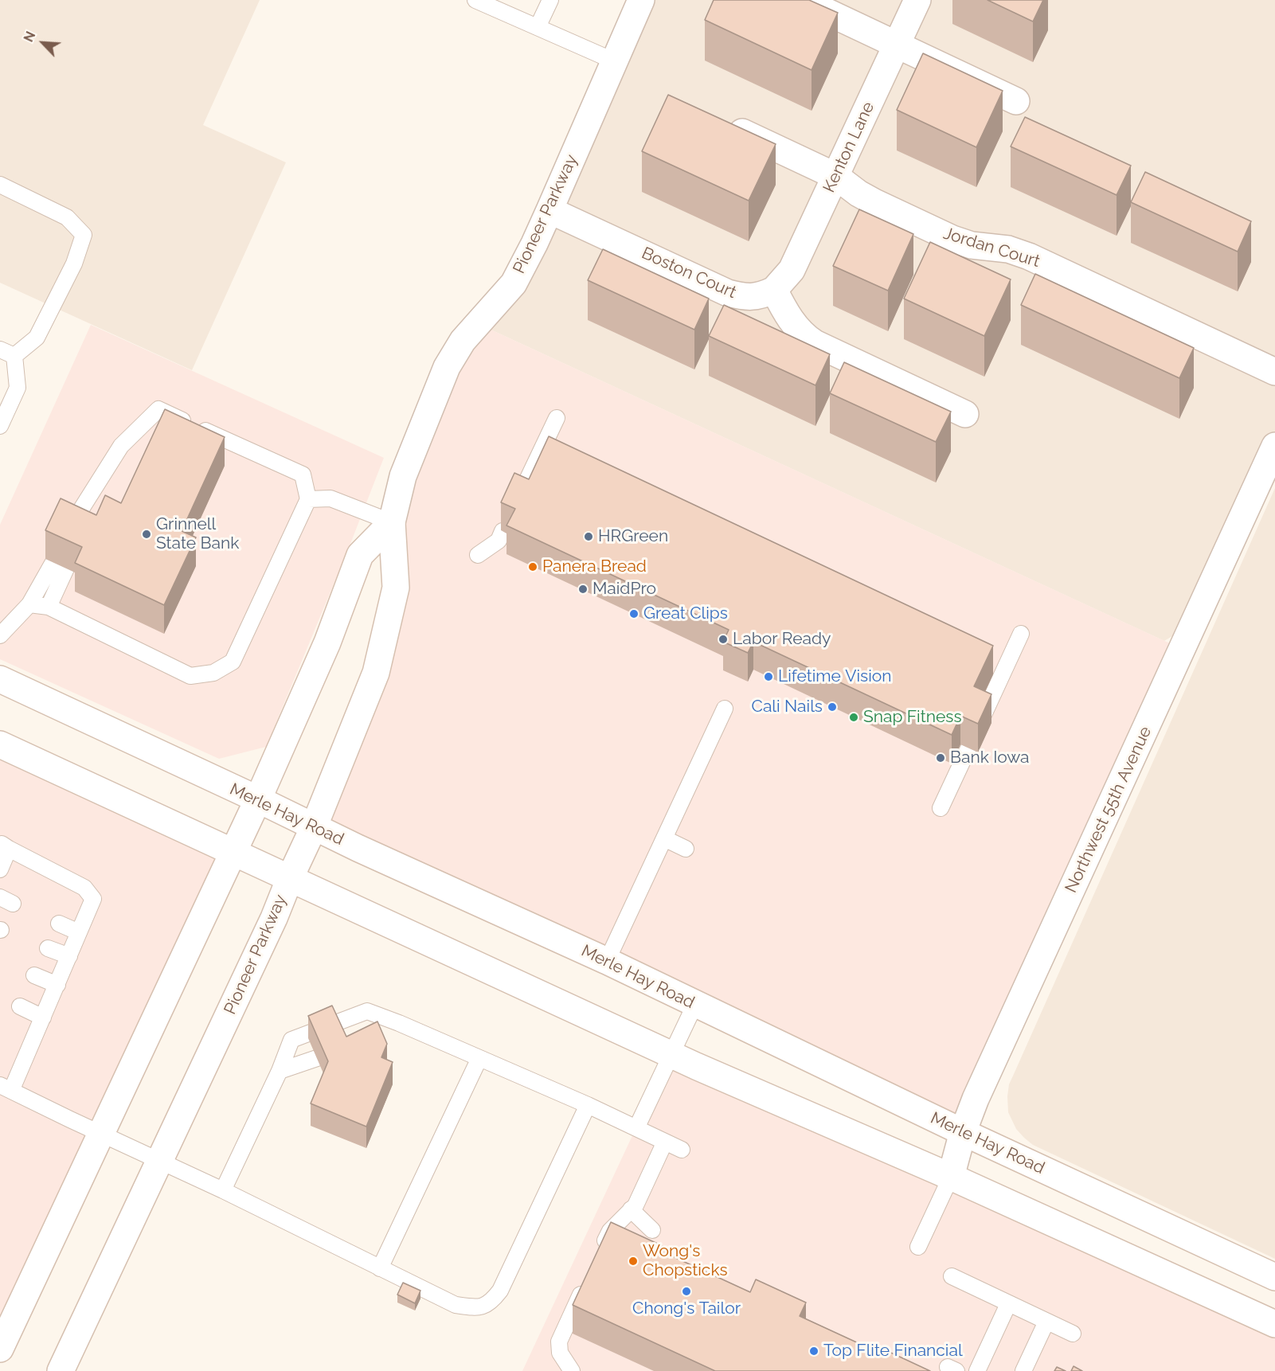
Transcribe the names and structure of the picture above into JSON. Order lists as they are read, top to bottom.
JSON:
{
  "streets": {
    "street": [
      "Kenton Lane",
      "Pioneer Parkway",
      "Jordan Court",
      "Boston Court",
      "Northwest 55th Avenue",
      "Merle Hay Road"
    ]
  },
  "crossings": [
    ["Kenton Lane", "Jordan Court"],
    ["Kenton Lane", "Boston Court"],
    ["Pioneer Parkway", "Boston Court"],
    ["Pioneer Parkway", "Merle Hay Road"],
    ["Northwest 55th Avenue", "Merle Hay Road"]
  ],
  "places": [
    "Grinnell State Bank",
    "HRGreen",
    "Panera Bread",
    "MaidPro",
    "Great Clips",
    "Labor Ready",
    "Lifetime Vision",
    "Cali Nails",
    "Snap Fitness",
    "Bank Iowa",
    "Wong's Chopsticks",
    "Chong's Tailor",
    "Top Flite Financial"
  ],
  "north": "top left"
}
